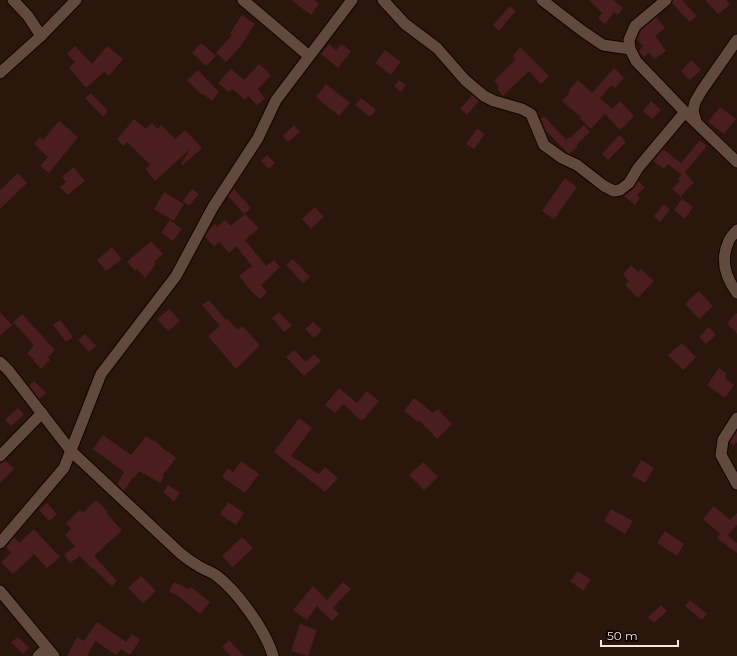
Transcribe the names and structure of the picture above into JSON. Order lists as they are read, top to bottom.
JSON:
{
  "scale_bar": "50 m"
}
